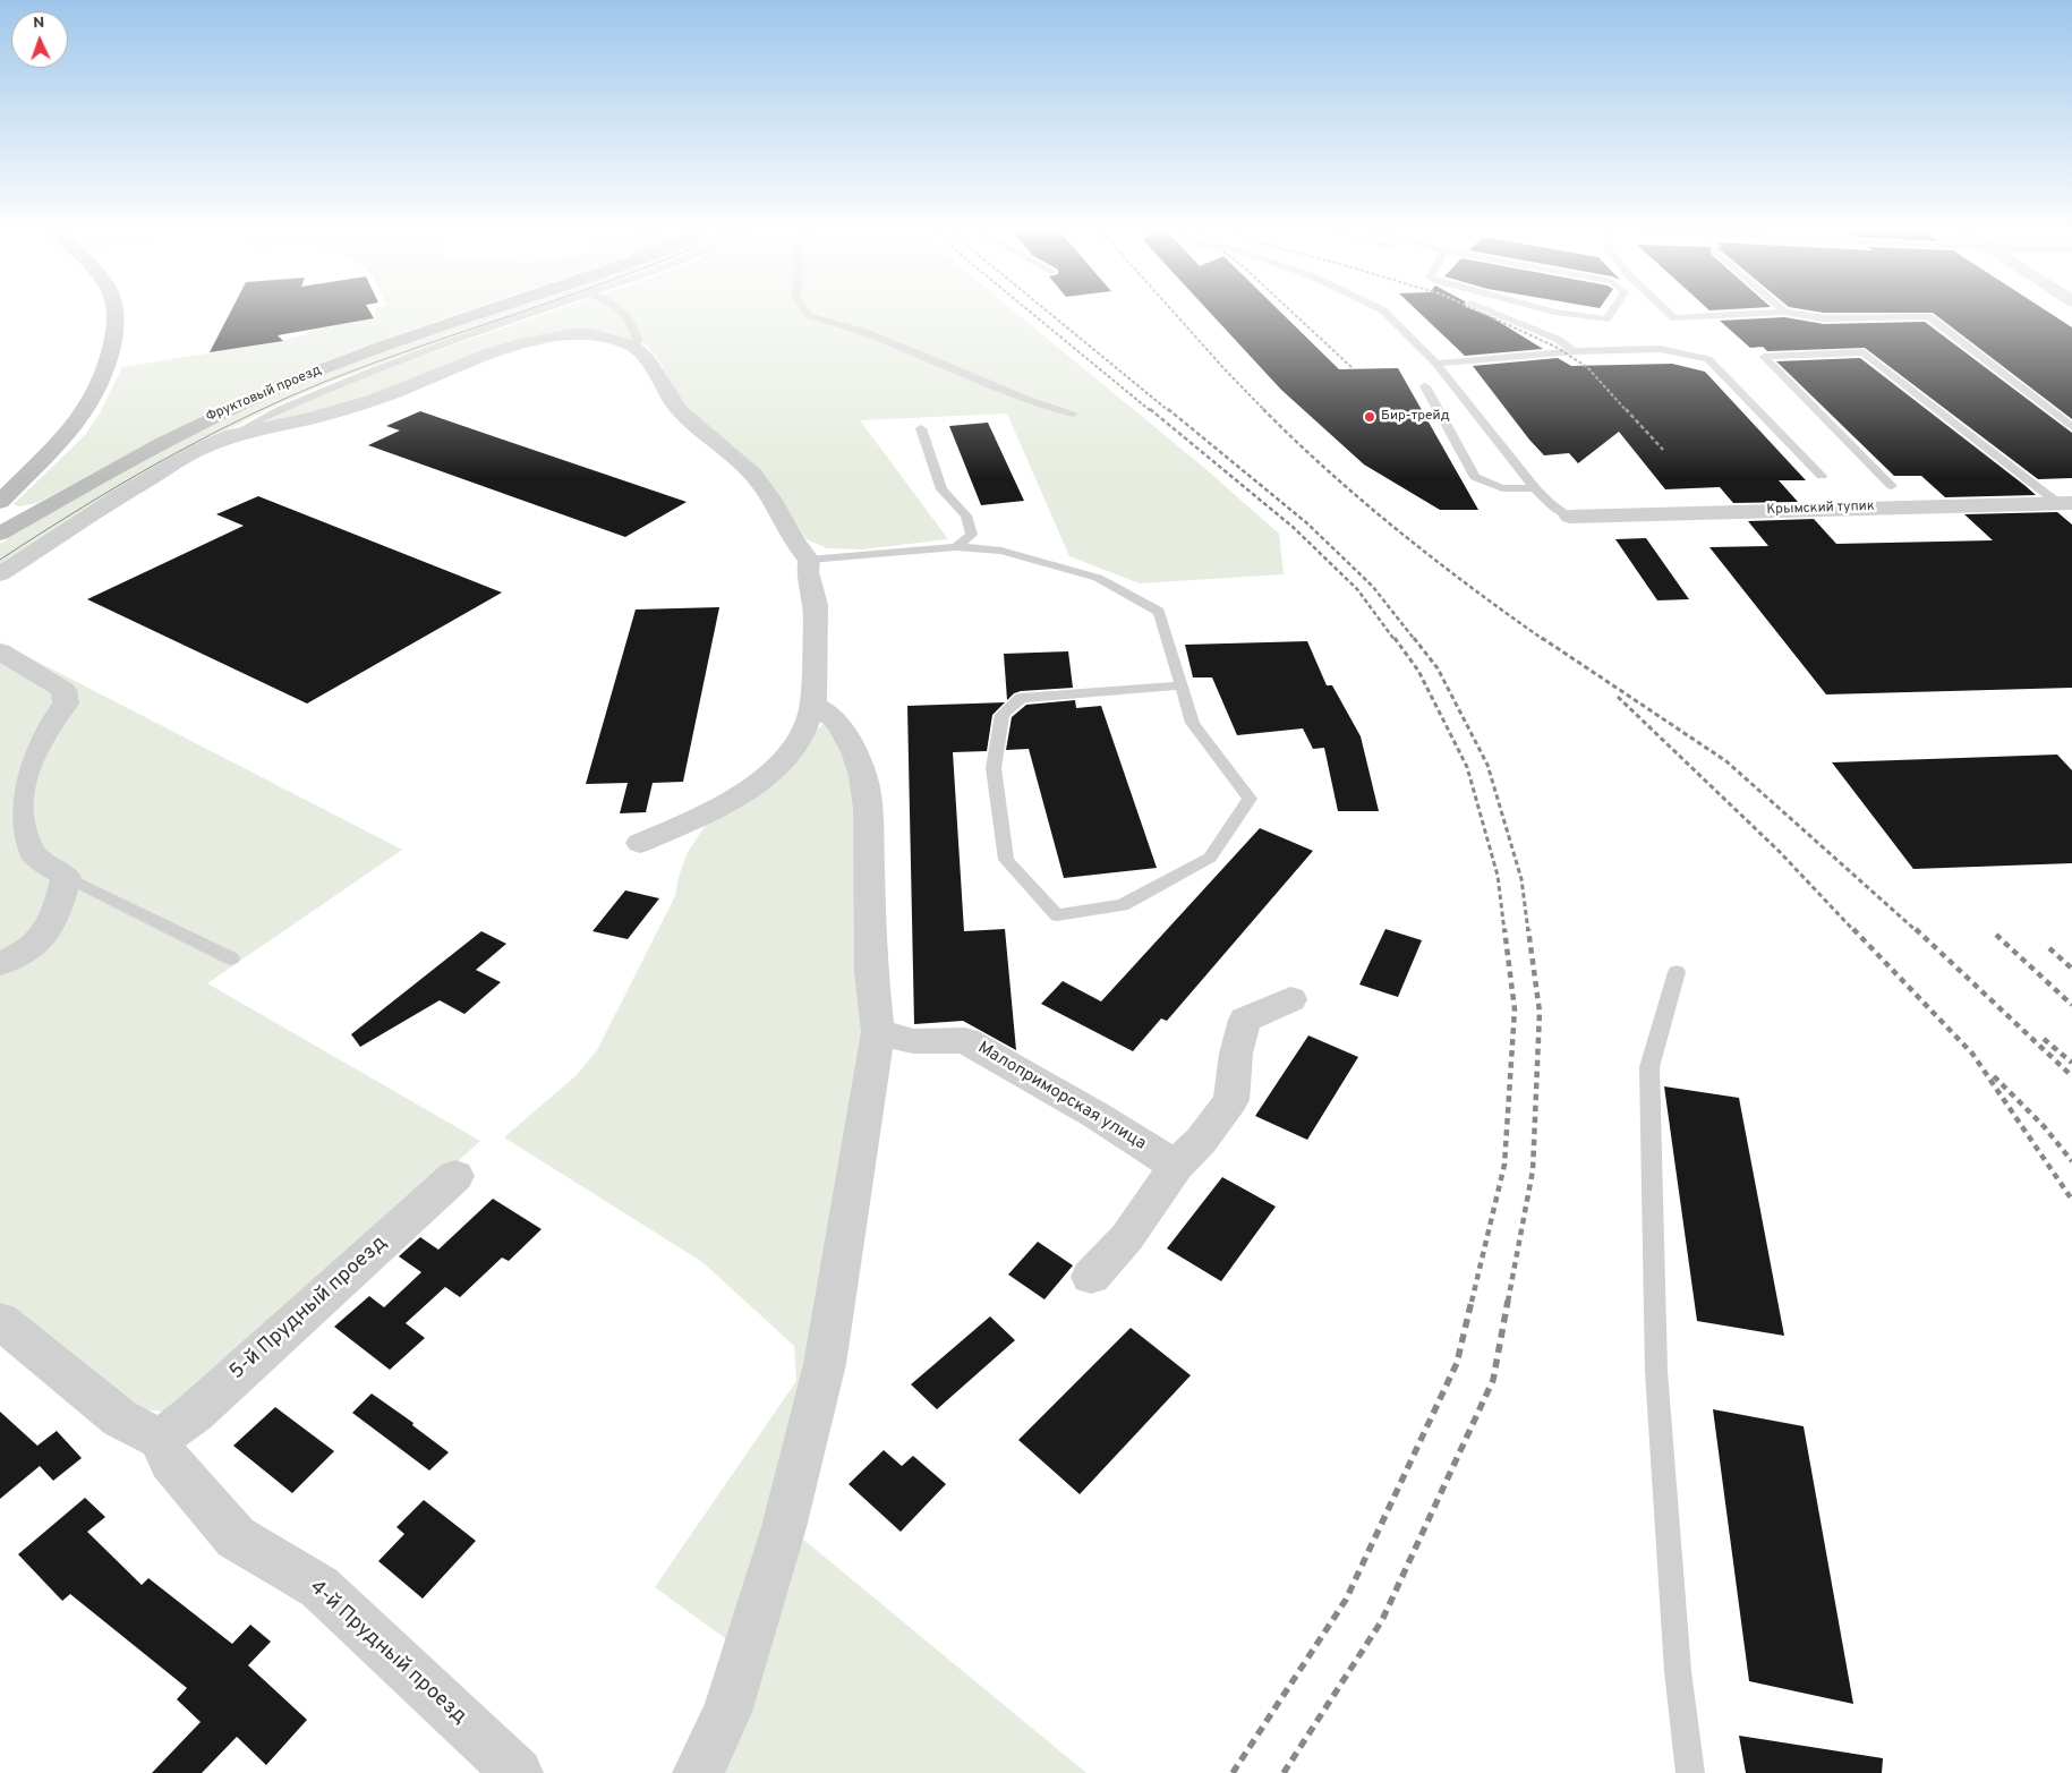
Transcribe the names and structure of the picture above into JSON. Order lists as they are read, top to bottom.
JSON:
{
  "streets": {
    "street": [
      "Фруктовый проезд",
      "Крымский тупик",
      "Малоприморская улица",
      "5-й Прудный проезд",
      "4-й Прудный проезд"
    ]
  },
  "crossings": [
    ["5-й Прудный проезд", "4-й Прудный проезд"]
  ],
  "places": ["Бир-трейд"],
  "north": "top"
}
